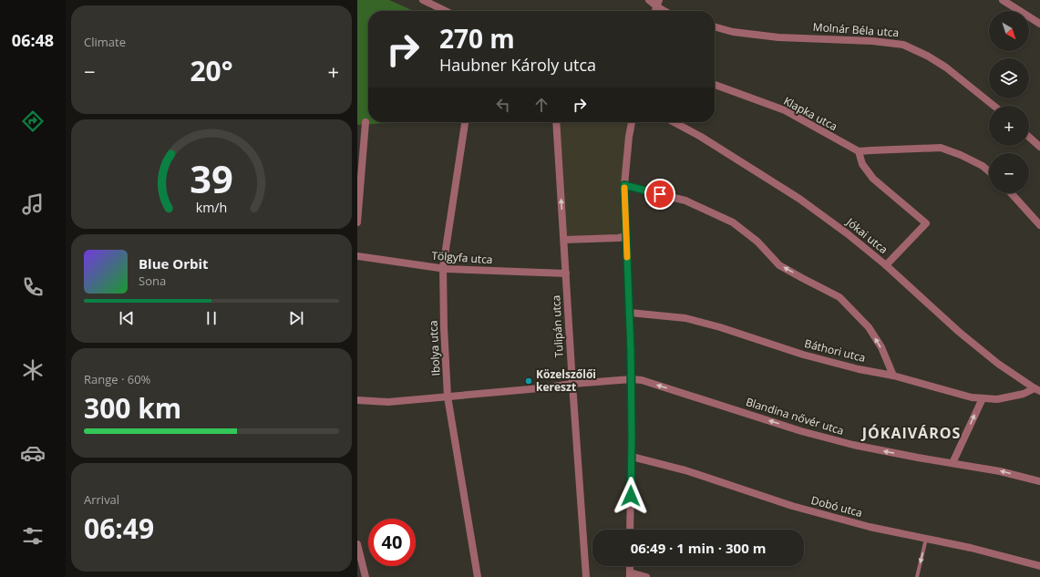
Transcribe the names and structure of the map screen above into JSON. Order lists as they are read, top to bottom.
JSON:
{
  "streets": {
    "street": [
      "Molnár Béla utca",
      "Klapka utca",
      "Jókai utca",
      "Tölgyfa utca",
      "Tulipán utca",
      "Ibolya utca",
      "Báthori utca",
      "Blandina nővér utca",
      "Dobó utca"
    ]
  },
  "crossings": [
    ["Jókai utca", "Báthori utca"],
    ["Tölgyfa utca", "Tulipán utca"],
    ["Tölgyfa utca", "Ibolya utca"],
    ["Tulipán utca", "Blandina nővér utca"],
    ["Ibolya utca", "Blandina nővér utca"]
  ],
  "one_way": ["Blandina nővér utca"],
  "districts": ["JÓKAIVÁROS"],
  "places": ["Közelszőlői kereszt"],
  "north": "bottom right",
  "page": {
    "tabs": "06:48",
    "tile": [
      "Climate",
      ["Range · 60%", "300 km"],
      ["Arrival", "06:49"]
    ],
    "map_buttons": ["+", "−"],
    "turn": ["270 m", "Haubner Károly utca"],
    "heat": ["−", "20°", "+"],
    "song": ["Blue Orbit", "Sona"],
    "limit": "40",
    "trip": "06:49 · 1 min · 300 m",
    "gauge": ["39", "km/h"]
  }
}
